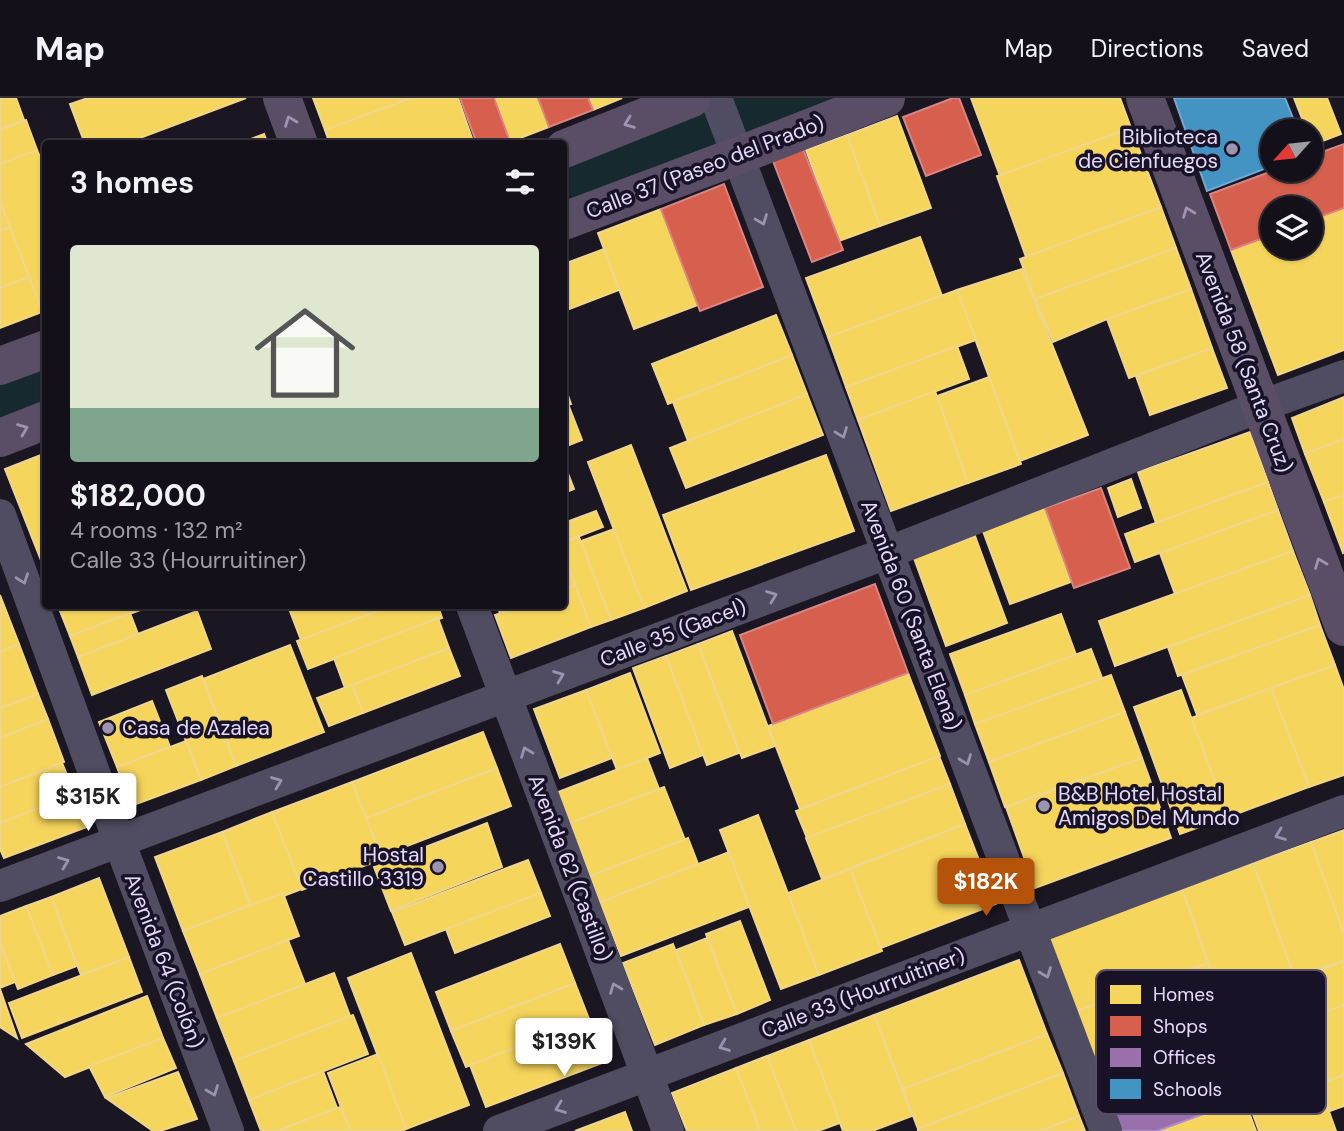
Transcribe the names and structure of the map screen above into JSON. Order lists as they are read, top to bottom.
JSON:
{
  "streets": {
    "main road": ["Calle 37 (Paseo del Prado)", "Avenida 58 (Santa Cruz)"],
    "street": [
      "Avenida 60 (Santa Elena)",
      "Calle 35 (Gacel)",
      "Avenida 62 (Castillo)",
      "Avenida 64 (Colón)",
      "Calle 33 (Hourruitiner)"
    ]
  },
  "crossings": [
    ["Calle 37 (Paseo del Prado)", "Avenida 60 (Santa Elena)"],
    ["Avenida 58 (Santa Cruz)", "Calle 35 (Gacel)"],
    ["Avenida 60 (Santa Elena)", "Calle 35 (Gacel)"],
    ["Avenida 60 (Santa Elena)", "Calle 33 (Hourruitiner)"],
    ["Calle 35 (Gacel)", "Avenida 62 (Castillo)"],
    ["Calle 35 (Gacel)", "Avenida 64 (Colón)"],
    ["Avenida 62 (Castillo)", "Calle 33 (Hourruitiner)"]
  ],
  "one_way": [
    "Avenida 58 (Santa Cruz)",
    "Avenida 60 (Santa Elena)",
    "Calle 35 (Gacel)",
    "Avenida 62 (Castillo)",
    "Avenida 64 (Colón)",
    "Calle 33 (Hourruitiner)"
  ],
  "places": [
    "Biblioteca de Cienfuegos",
    "Casa de Azalea",
    "B&B Hotel Hostal Amigos Del Mundo",
    "Hostal Castillo 3319"
  ],
  "legend": [
    "Homes",
    "Shops",
    "Offices",
    "Schools"
  ],
  "north": "bottom left",
  "page": {
    "header": "Map",
    "nav": ["Map", "Directions", "Saved"],
    "heading": "3 homes",
    "list": [
      {
        "name": "$182,000",
        "note": "4 rooms · 132 m² · Calle 33 (Hourruitiner)"
      }
    ],
    "price": ["$315K", "$182K", "$139K"]
  }
}
